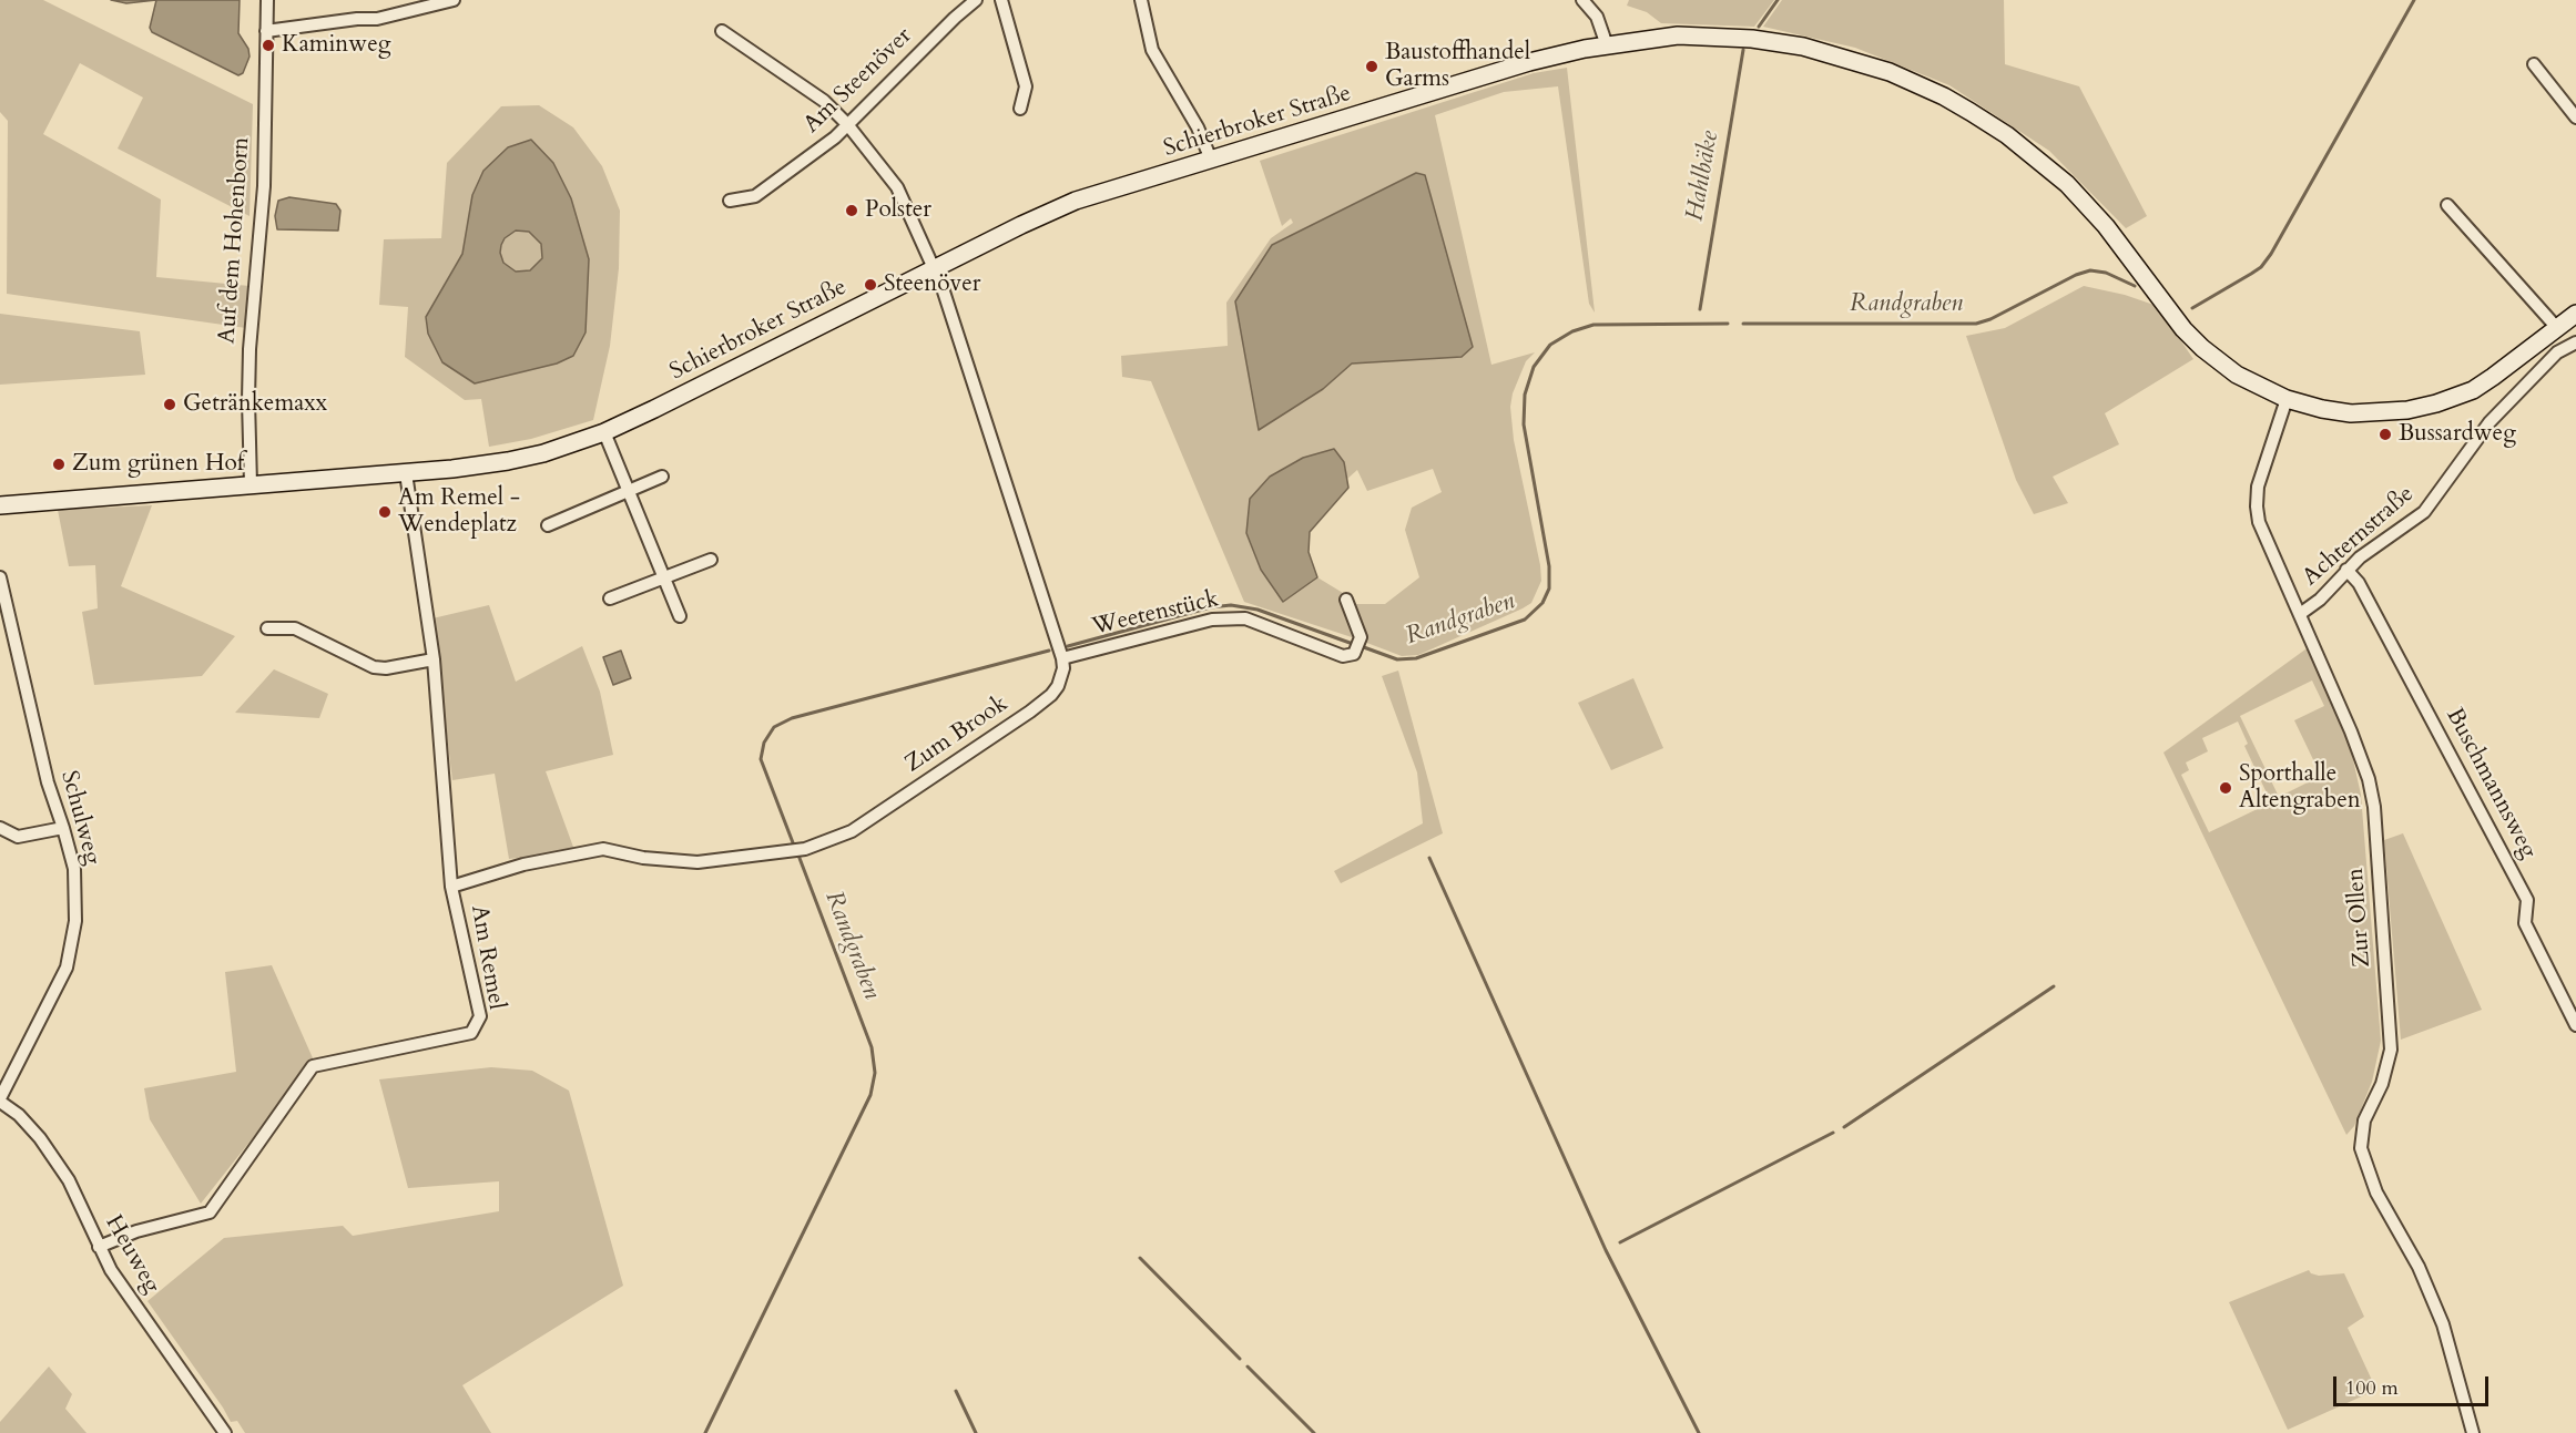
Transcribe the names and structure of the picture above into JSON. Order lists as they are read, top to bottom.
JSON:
{
  "streets": {
    "main road": ["Schierbroker Straße"],
    "street": [
      "Am Steenöver",
      "Auf dem Hohenborn",
      "Achternstraße",
      "Weetenstück",
      "Zum Brook",
      "Buschmannsweg",
      "Schulweg",
      "Zur Ollen",
      "Am Remel",
      "Heuweg"
    ]
  },
  "crossings": [
    ["Schierbroker Straße", "Auf dem Hohenborn"],
    ["Schierbroker Straße", "Zur Ollen"],
    ["Schierbroker Straße", "Am Remel"],
    ["Achternstraße", "Buschmannsweg"],
    ["Achternstraße", "Zur Ollen"],
    ["Weetenstück", "Zum Brook"],
    ["Zum Brook", "Am Remel"],
    ["Schulweg", "Heuweg"],
    ["Am Remel", "Heuweg"]
  ],
  "water": ["Hahlbäke", "Randgraben"],
  "places": [
    "Kaminweg",
    "Baustoffhandel Garms",
    "Polster",
    "Steenöver",
    "Getränkemaxx",
    "Bussardweg",
    "Zum grünen Hof",
    "Am Remel - Wendeplatz",
    "Sporthalle Altengraben"
  ],
  "scale_bar": "100 m"
}
